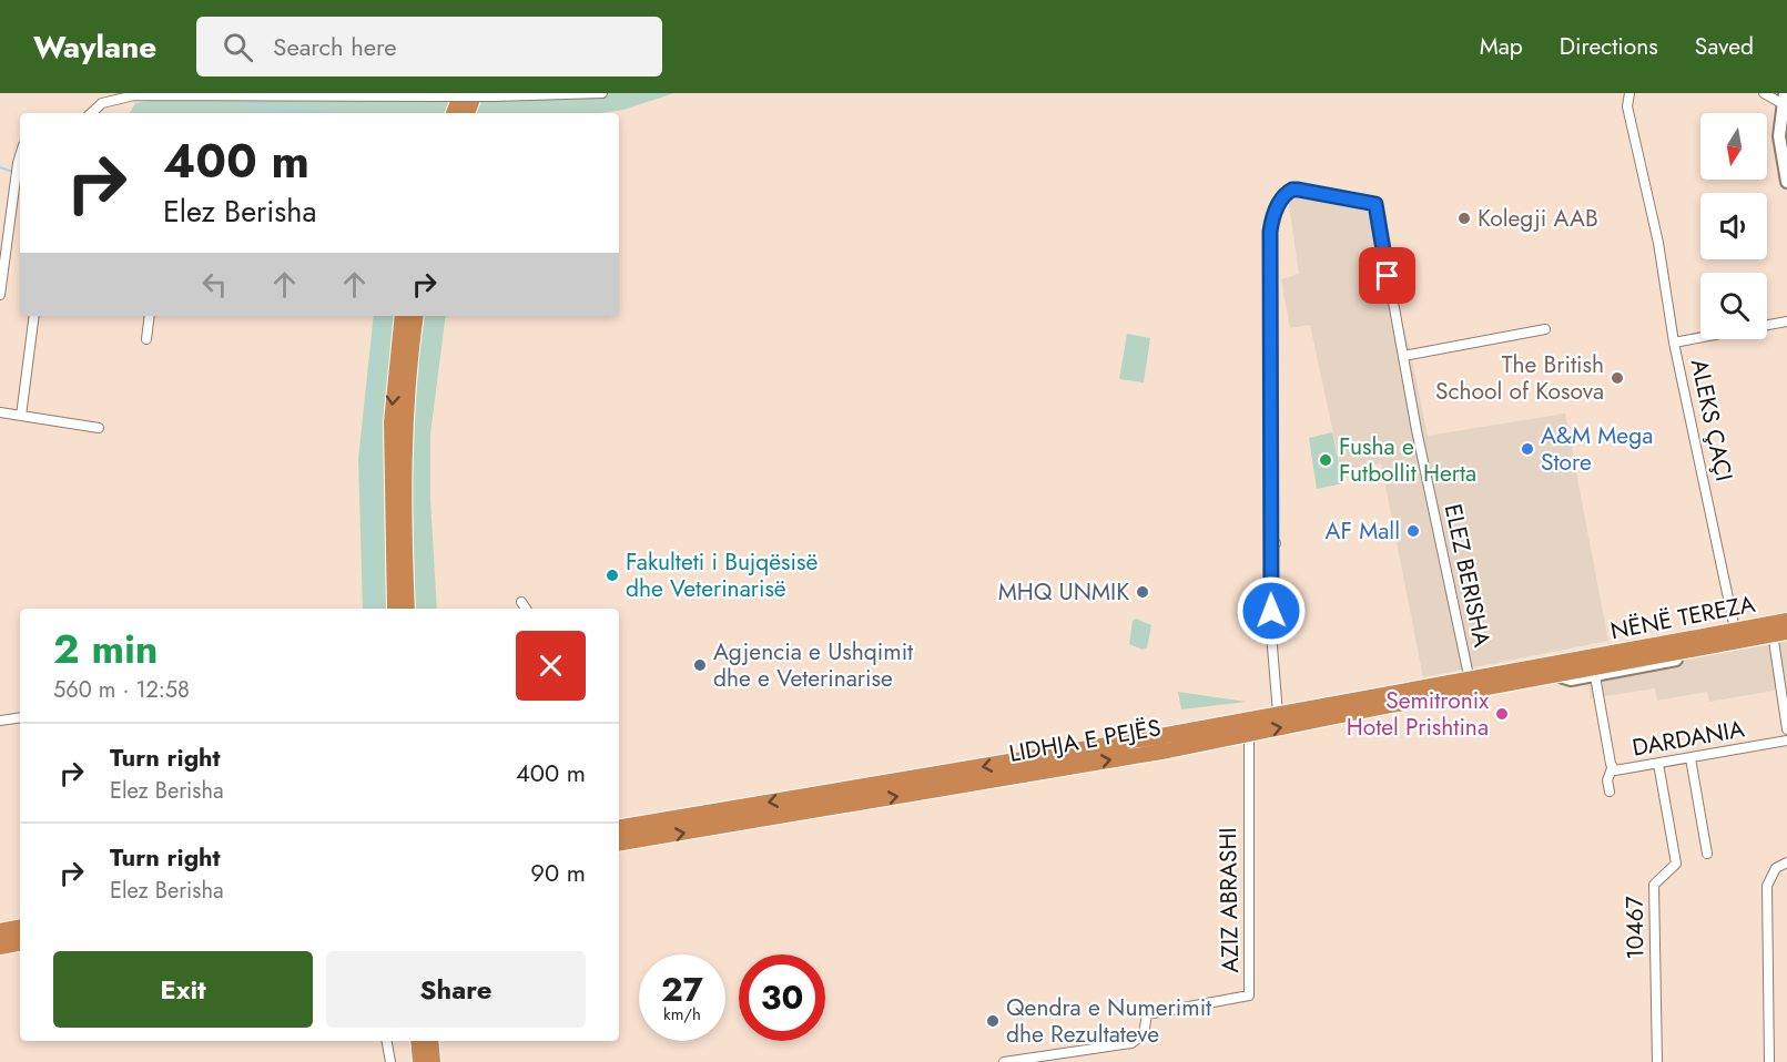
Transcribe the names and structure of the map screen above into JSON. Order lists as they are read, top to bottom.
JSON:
{
  "streets": {
    "highway": ["NËNË TEREZA", "LIDHJA E PEJËS"],
    "street": [
      "ALEKS ÇAÇI",
      "ELEZ BERISHA",
      "DARDANIA",
      "AZIZ ABRASHI",
      "10467"
    ]
  },
  "crossings": [
    ["ALEKS ÇAÇI", "NËNË TEREZA"],
    ["ELEZ BERISHA", "LIDHJA E PEJËS"],
    ["NËNË TEREZA", "DARDANIA"],
    ["NËNË TEREZA", "LIDHJA E PEJËS"],
    ["DARDANIA", "LIDHJA E PEJËS"],
    ["DARDANIA", "10467"],
    ["LIDHJA E PEJËS", "AZIZ ABRASHI"]
  ],
  "places": [
    "Kolegji AAB",
    "The British School of Kosova",
    "A&M Mega Store",
    "Fusha e Futbollit Herta",
    "AF Mall",
    "Fakulteti i Bujqësisë dhe Veterinarisë",
    "MHQ UNMIK",
    "Agjencia e Ushqimit dhe e Veterinarise",
    "Semitronix Hotel Prishtina",
    "Qendra e Numerimit dhe Rezultateve"
  ],
  "north": "bottom",
  "page": {
    "header": "Waylane",
    "search": "Search here",
    "nav": ["Map", "Directions", "Saved"],
    "turn": ["400 m", "Elez Berisha"],
    "heading": ["2 min", "560 m · 12:58"],
    "list": [
      {
        "name": "Turn right",
        "note": "Elez Berisha",
        "value": "400 m"
      },
      {
        "name": "Turn right",
        "note": "Elez Berisha",
        "value": "90 m"
      }
    ],
    "buttons": ["Exit", "Share"],
    "speed": "27 km/h",
    "limit": "30"
  }
}
